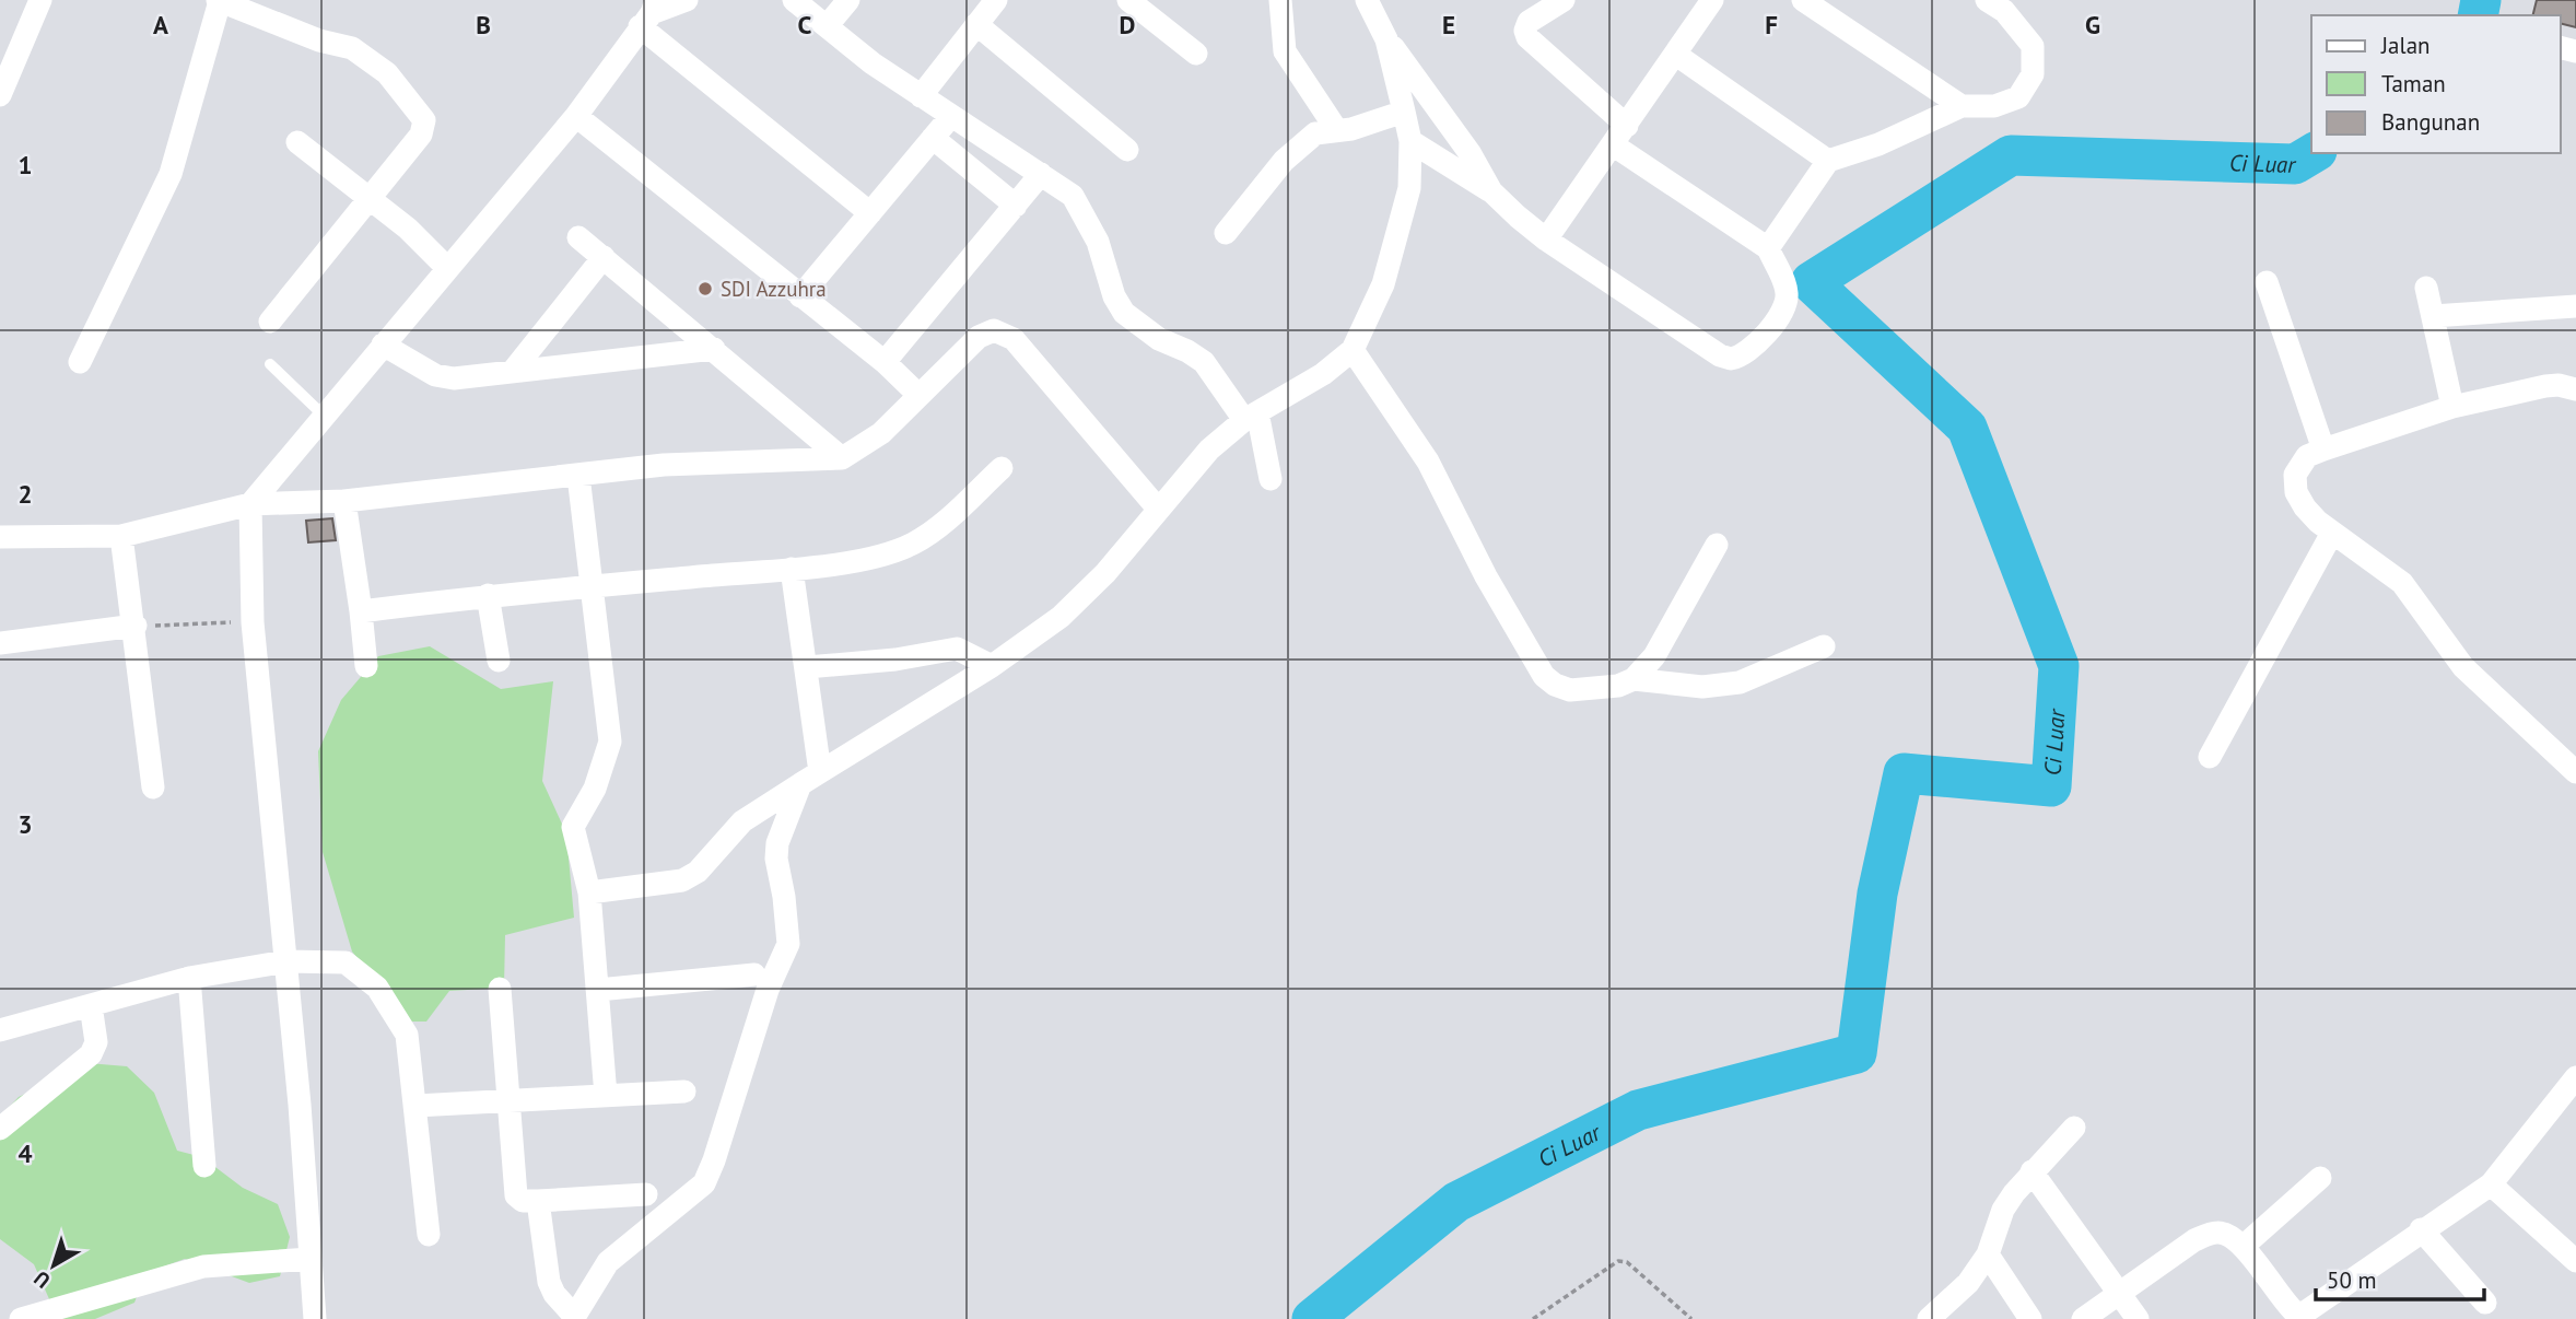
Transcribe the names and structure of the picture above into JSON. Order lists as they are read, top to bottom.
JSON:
{
  "water": ["Ci Luar"],
  "places": ["SDI Azzuhra"],
  "legend": ["Jalan", "Taman", "Bangunan"],
  "scale_bar": "50 m",
  "north": "bottom left",
  "grid": {
    "columns": [
      "A",
      "B",
      "C",
      "D",
      "E",
      "F",
      "G"
    ],
    "rows": [
      "1",
      "2",
      "3",
      "4"
    ]
  }
}
